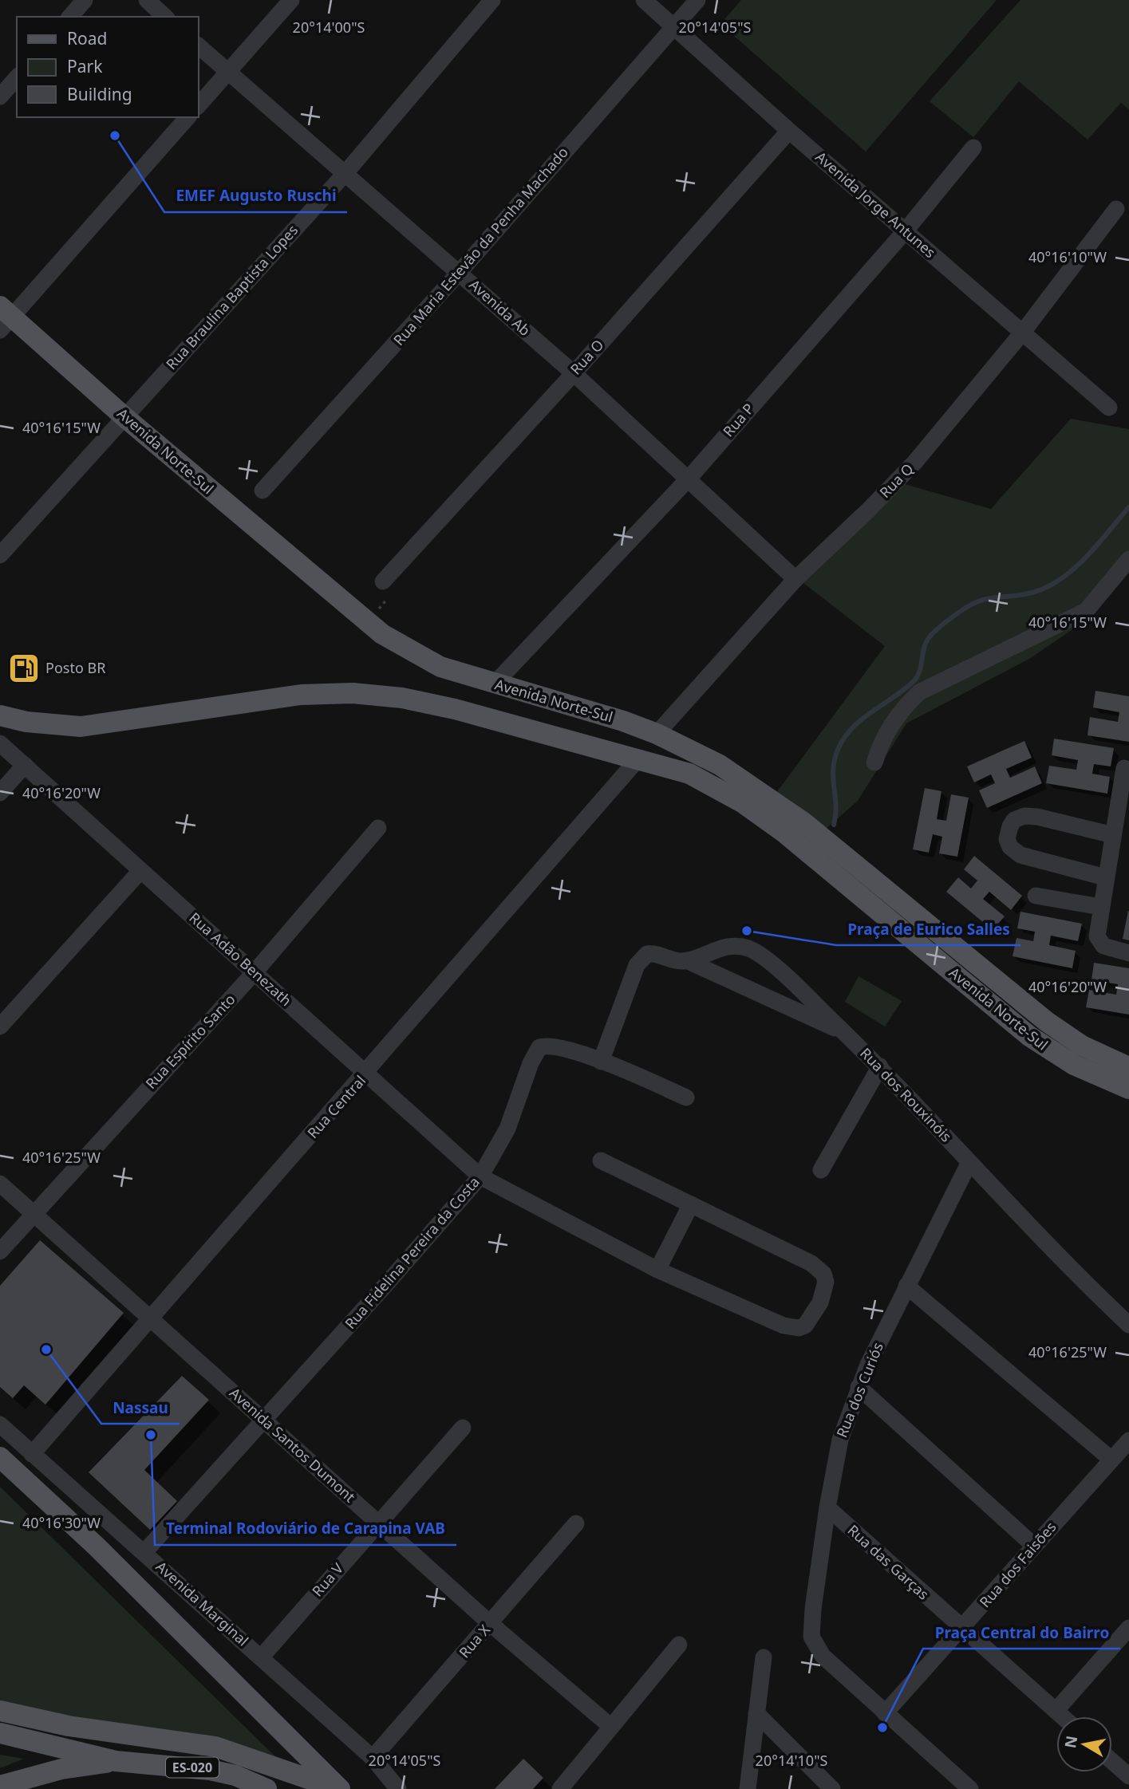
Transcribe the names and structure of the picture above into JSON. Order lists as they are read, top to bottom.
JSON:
{
  "streets": {
    "main road": ["Avenida Norte-Sul", "ES-020"],
    "street": [
      "Avenida Jorge Antunes",
      "Rua Maria Estevão da Penha Machado",
      "Rua Braulina Baptista Lopes",
      "Avenida Ab",
      "Rua O",
      "Rua P",
      "Rua Q",
      "Rua Adão Benezath",
      "Rua Espírito Santo",
      "Rua dos Rouxinóis",
      "Rua Central",
      "Rua Fidelina Pereira da Costa",
      "Rua dos Curiós",
      "Avenida Santos Dumont",
      "Rua das Garças",
      "Rua dos Faisões",
      "Rua V",
      "Avenida Marginal",
      "Rua X"
    ]
  },
  "crossings": [
    ["Avenida Jorge Antunes", "Rua Maria Estevão da Penha Machado"],
    ["Avenida Jorge Antunes", "Rua O"],
    ["Avenida Jorge Antunes", "Rua P"],
    ["Avenida Jorge Antunes", "Rua Q"],
    ["Rua Maria Estevão da Penha Machado", "Avenida Ab"],
    ["Rua Braulina Baptista Lopes", "Avenida Ab"],
    ["Rua Braulina Baptista Lopes", "Avenida Norte-Sul"],
    ["Avenida Ab", "Rua O"],
    ["Avenida Ab", "Rua P"],
    ["Avenida Ab", "Rua Q"],
    ["Rua P", "Avenida Norte-Sul"],
    ["Avenida Norte-Sul", "Rua Q"],
    ["Avenida Norte-Sul", "Rua Central"],
    ["Rua Adão Benezath", "Rua Espírito Santo"],
    ["Rua Adão Benezath", "Rua Central"],
    ["Rua Adão Benezath", "Rua Fidelina Pereira da Costa"],
    ["Rua Espírito Santo", "Avenida Santos Dumont"],
    ["Rua dos Rouxinóis", "Rua dos Curiós"],
    ["Rua Central", "Avenida Santos Dumont"],
    ["Rua Central", "Avenida Marginal"],
    ["Rua Fidelina Pereira da Costa", "Avenida Santos Dumont"],
    ["Rua Fidelina Pereira da Costa", "Avenida Marginal"],
    ["Rua dos Curiós", "Rua das Garças"],
    ["Rua dos Curiós", "Rua dos Faisões"],
    ["Avenida Santos Dumont", "Rua V"],
    ["Avenida Santos Dumont", "Rua X"],
    ["Rua das Garças", "Rua dos Faisões"],
    ["Rua V", "Avenida Marginal"],
    ["Avenida Marginal", "Rua X"]
  ],
  "places": {
    "other": [
      "EMEF Augusto Ruschi",
      "Praça de Eurico Salles",
      "Nassau",
      "Terminal Rodoviário de Carapina VAB",
      "Praça Central do Bairro"
    ],
    "fuel station": ["Posto BR"]
  },
  "legend": ["Road", "Park", "Building"],
  "north": "left",
  "coordinates": [
    "20°14'00\"S",
    "20°14'05\"S",
    "40°16'10\"W",
    "40°16'15\"W",
    "40°16'20\"W",
    "40°16'25\"W",
    "40°16'30\"W",
    "20°14'10\"S"
  ]
}
